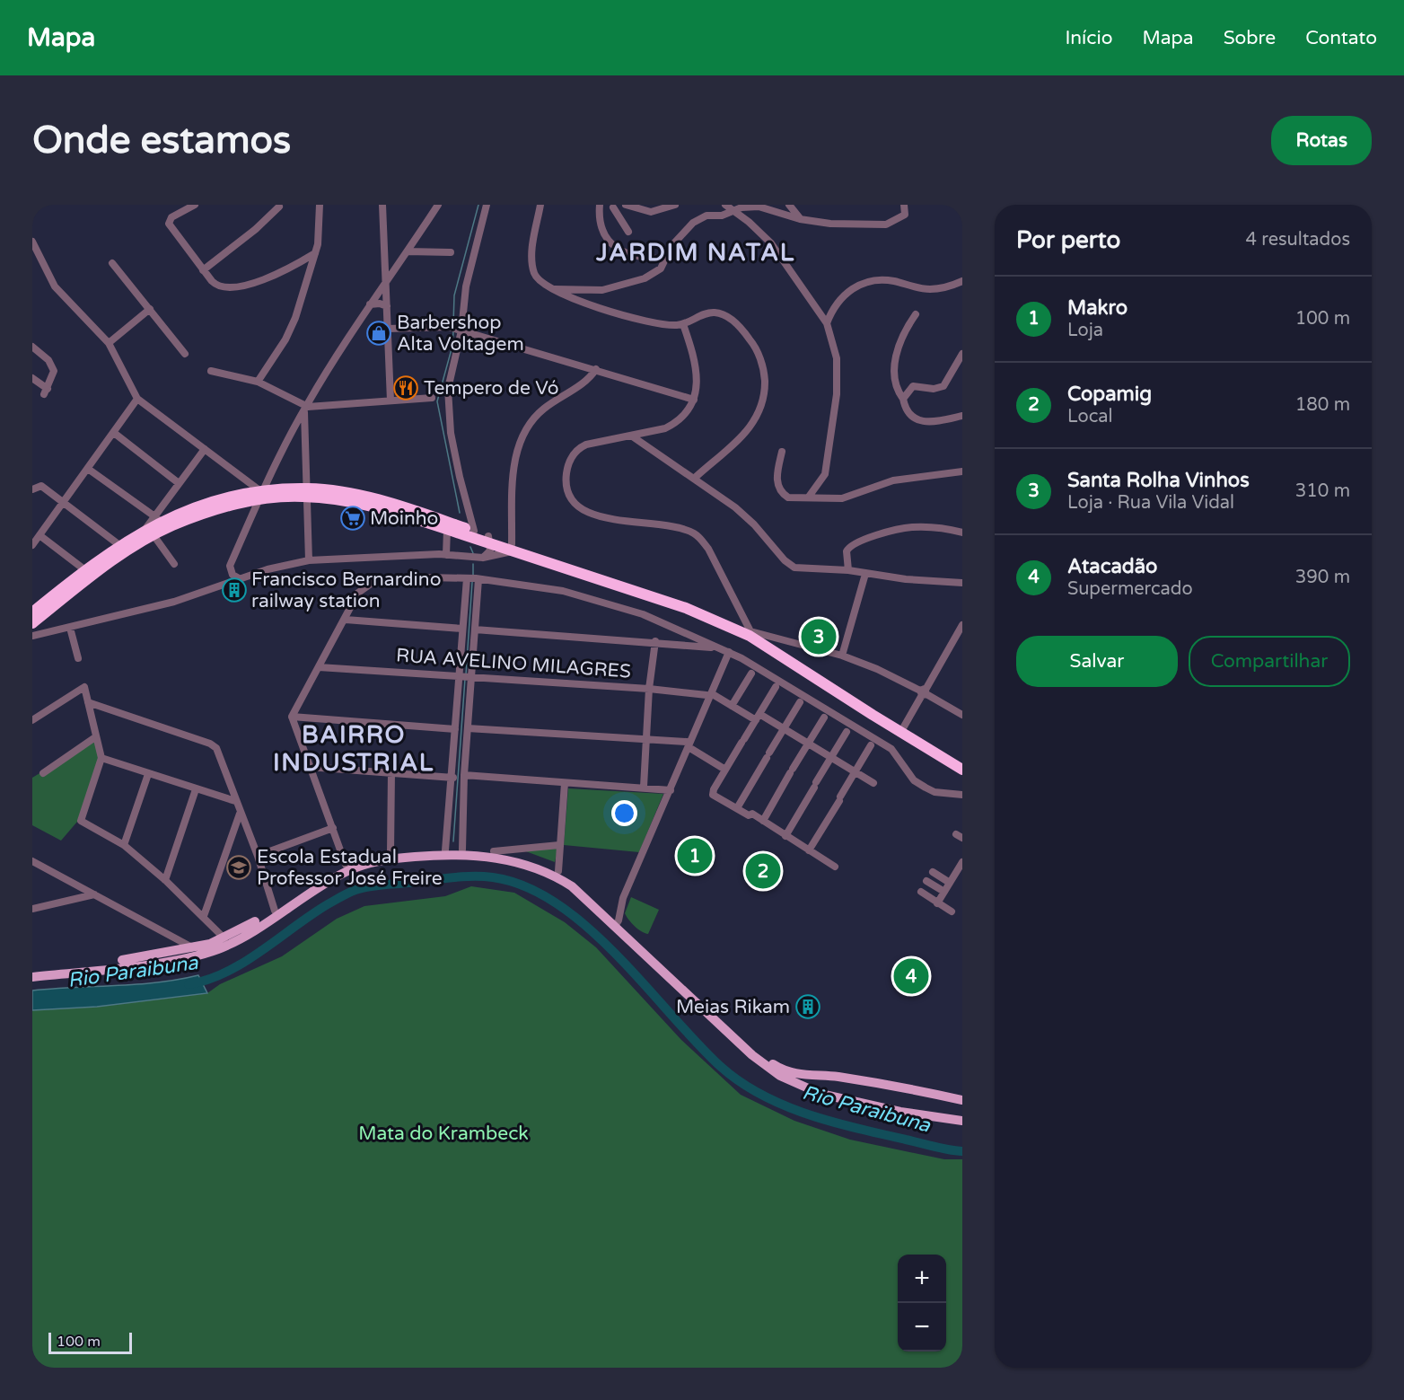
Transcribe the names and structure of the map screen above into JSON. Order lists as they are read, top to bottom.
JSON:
{
  "streets": {
    "street": ["RUA AVELINO MILAGRES"]
  },
  "districts": ["JARDIM NATAL", "BAIRRO INDUSTRIAL"],
  "water": ["Rio Paraibuna"],
  "parks": ["Mata do Krambeck"],
  "places": {
    "shop": ["Barbershop Alta Voltagem"],
    "restaurant": ["Tempero de Vó"],
    "supermarket": ["Moinho"],
    "building": ["Francisco Bernardino railway station", "Meias Rikam"],
    "school or university": ["Escola Estadual Professor José Freire"]
  },
  "scale_bar": "100 m",
  "page": {
    "header": "Mapa",
    "nav": [
      "Início",
      "Mapa",
      "Sobre",
      "Contato"
    ],
    "buttons": [
      "Rotas",
      ["Salvar", "Compartilhar"]
    ],
    "title": "Onde estamos",
    "heading": ["Por perto", "4 resultados"],
    "list": [
      {
        "mark": "1",
        "name": "Makro",
        "note": "Loja",
        "value": "100 m"
      },
      {
        "mark": "2",
        "name": "Copamig",
        "note": "Local",
        "value": "180 m"
      },
      {
        "mark": "3",
        "name": "Santa Rolha Vinhos",
        "note": "Loja · Rua Vila Vidal",
        "value": "310 m"
      },
      {
        "mark": "4",
        "name": "Atacadão",
        "note": "Supermercado",
        "value": "390 m"
      }
    ],
    "pins": [
      "3",
      "1",
      "2",
      "4"
    ],
    "map_buttons": ["+", "−"],
    "scale": "100 m"
  }
}
